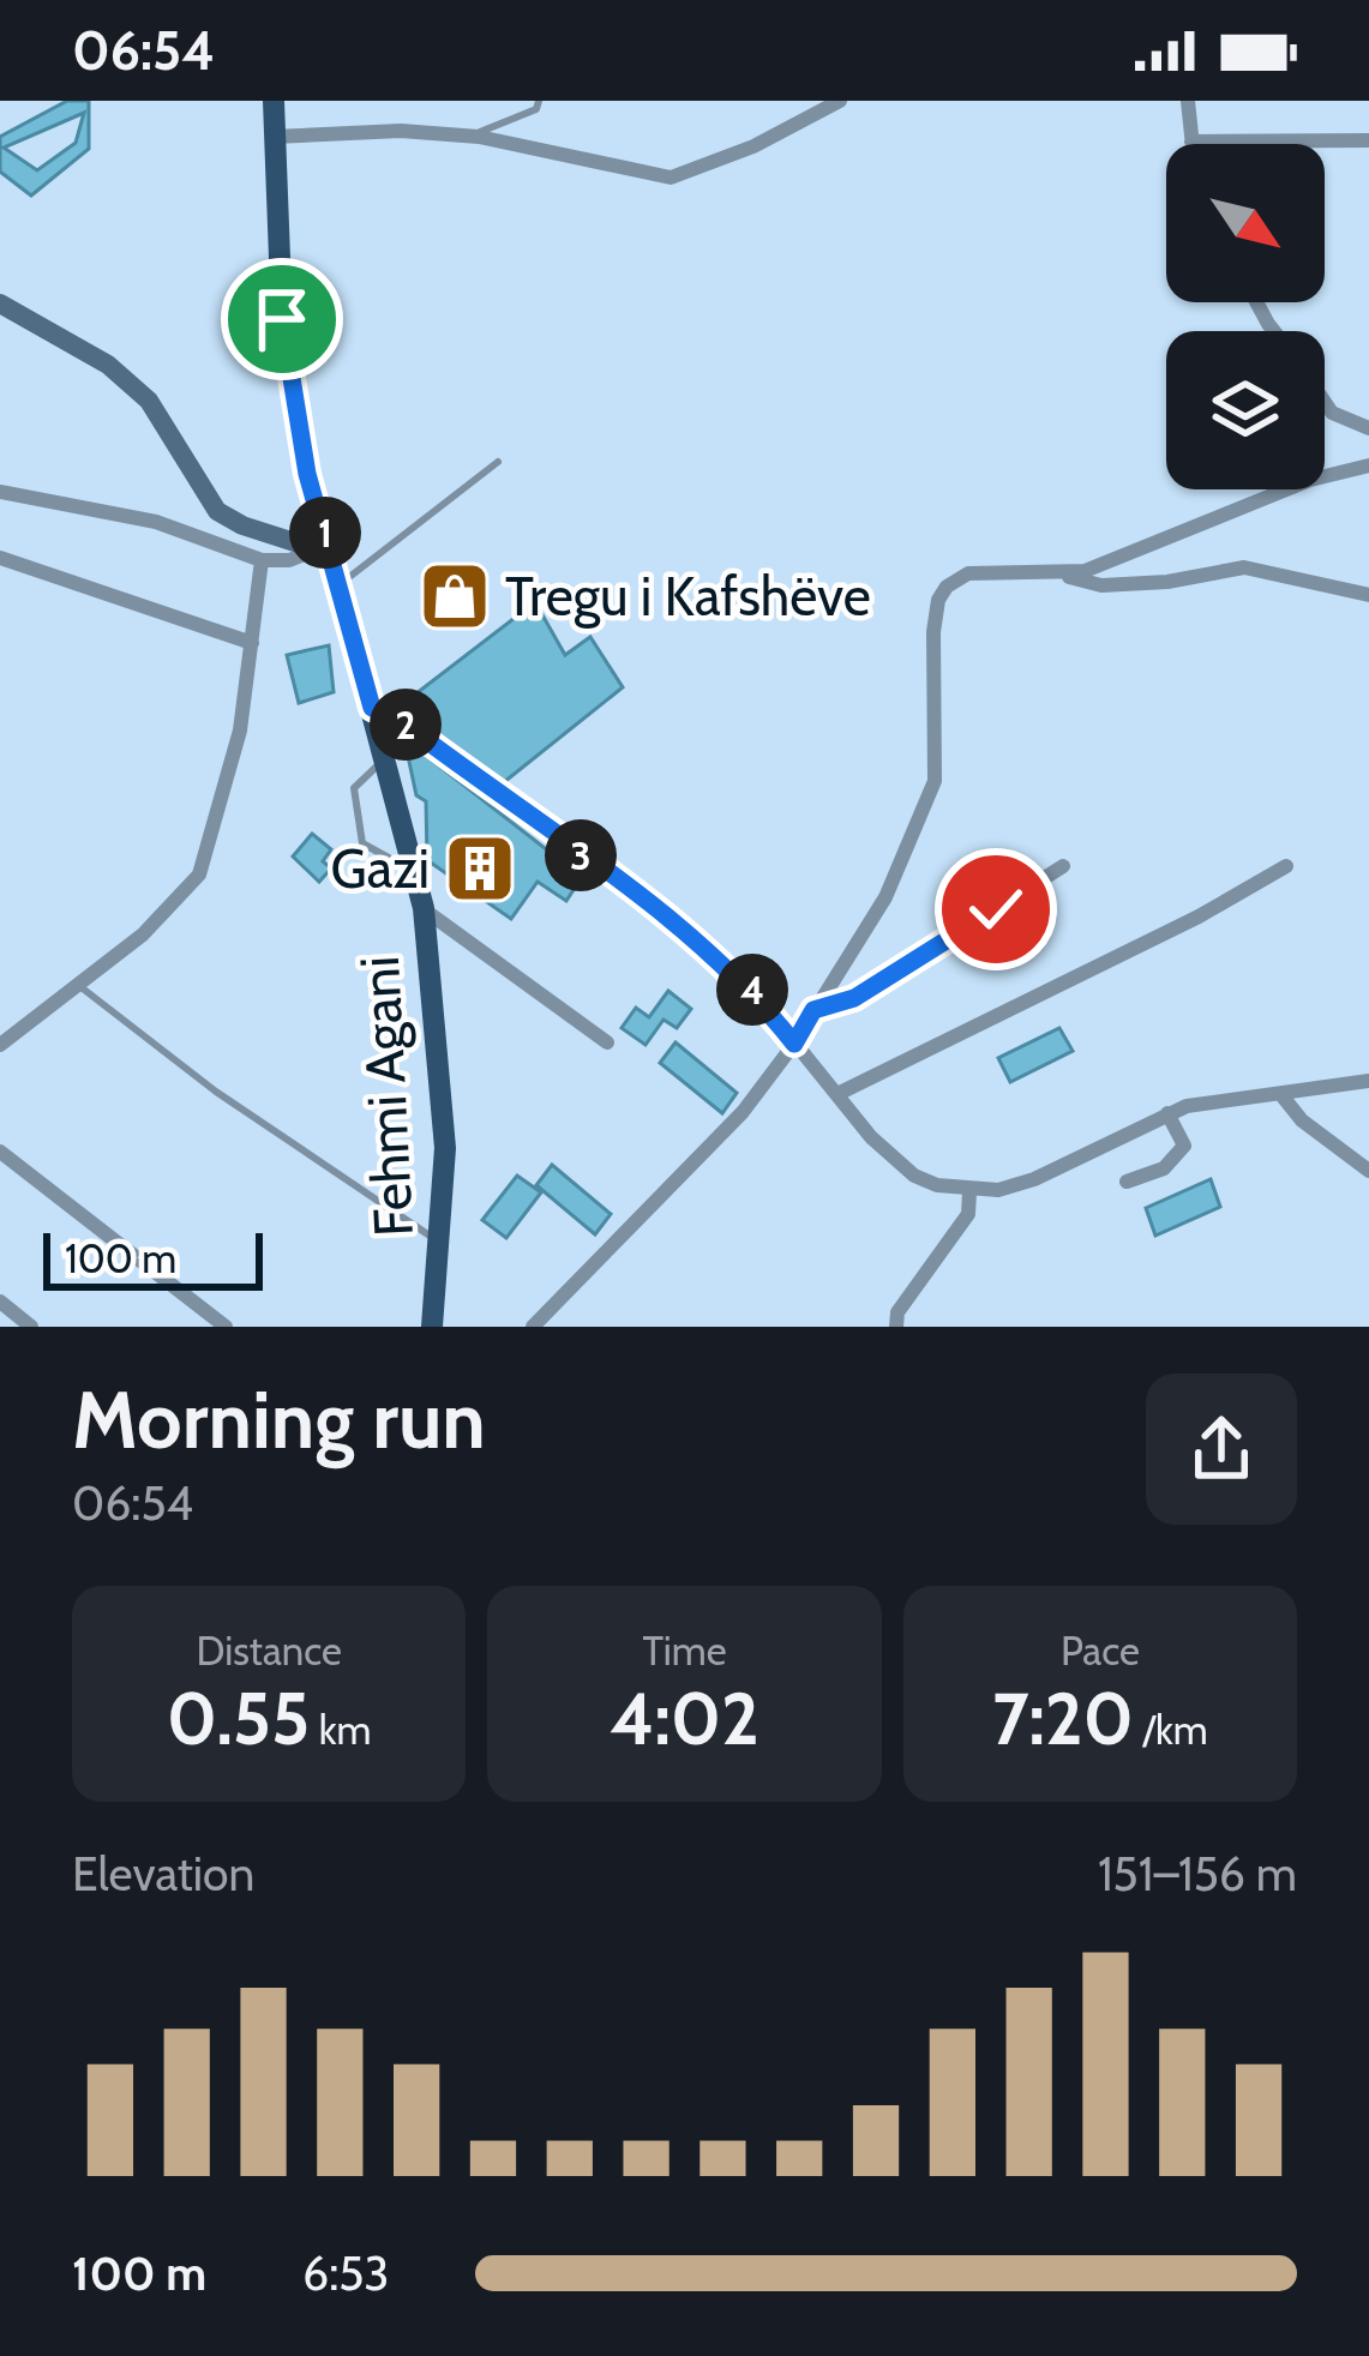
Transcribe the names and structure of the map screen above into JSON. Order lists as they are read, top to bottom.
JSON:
{
  "streets": {
    "main road": ["Fehmi Agani"]
  },
  "places": {
    "shop": ["Tregu i Kafshëve"],
    "building": ["Gazi"]
  },
  "scale_bar": "100 m",
  "north": "bottom right",
  "page": {
    "status": "06:54",
    "pins": [
      "1",
      "2",
      "3",
      "4"
    ],
    "scale": "100 m",
    "heading": ["Morning run", "06:54"],
    "stats": [
      ["Distance", "0.55 km"],
      ["Time", "4:02"],
      ["Pace", "7:20 /km"]
    ],
    "chart": ["Elevation", "151–156 m"],
    "list": [
      {
        "name": "100 m",
        "note": "6:53"
      }
    ]
  }
}
